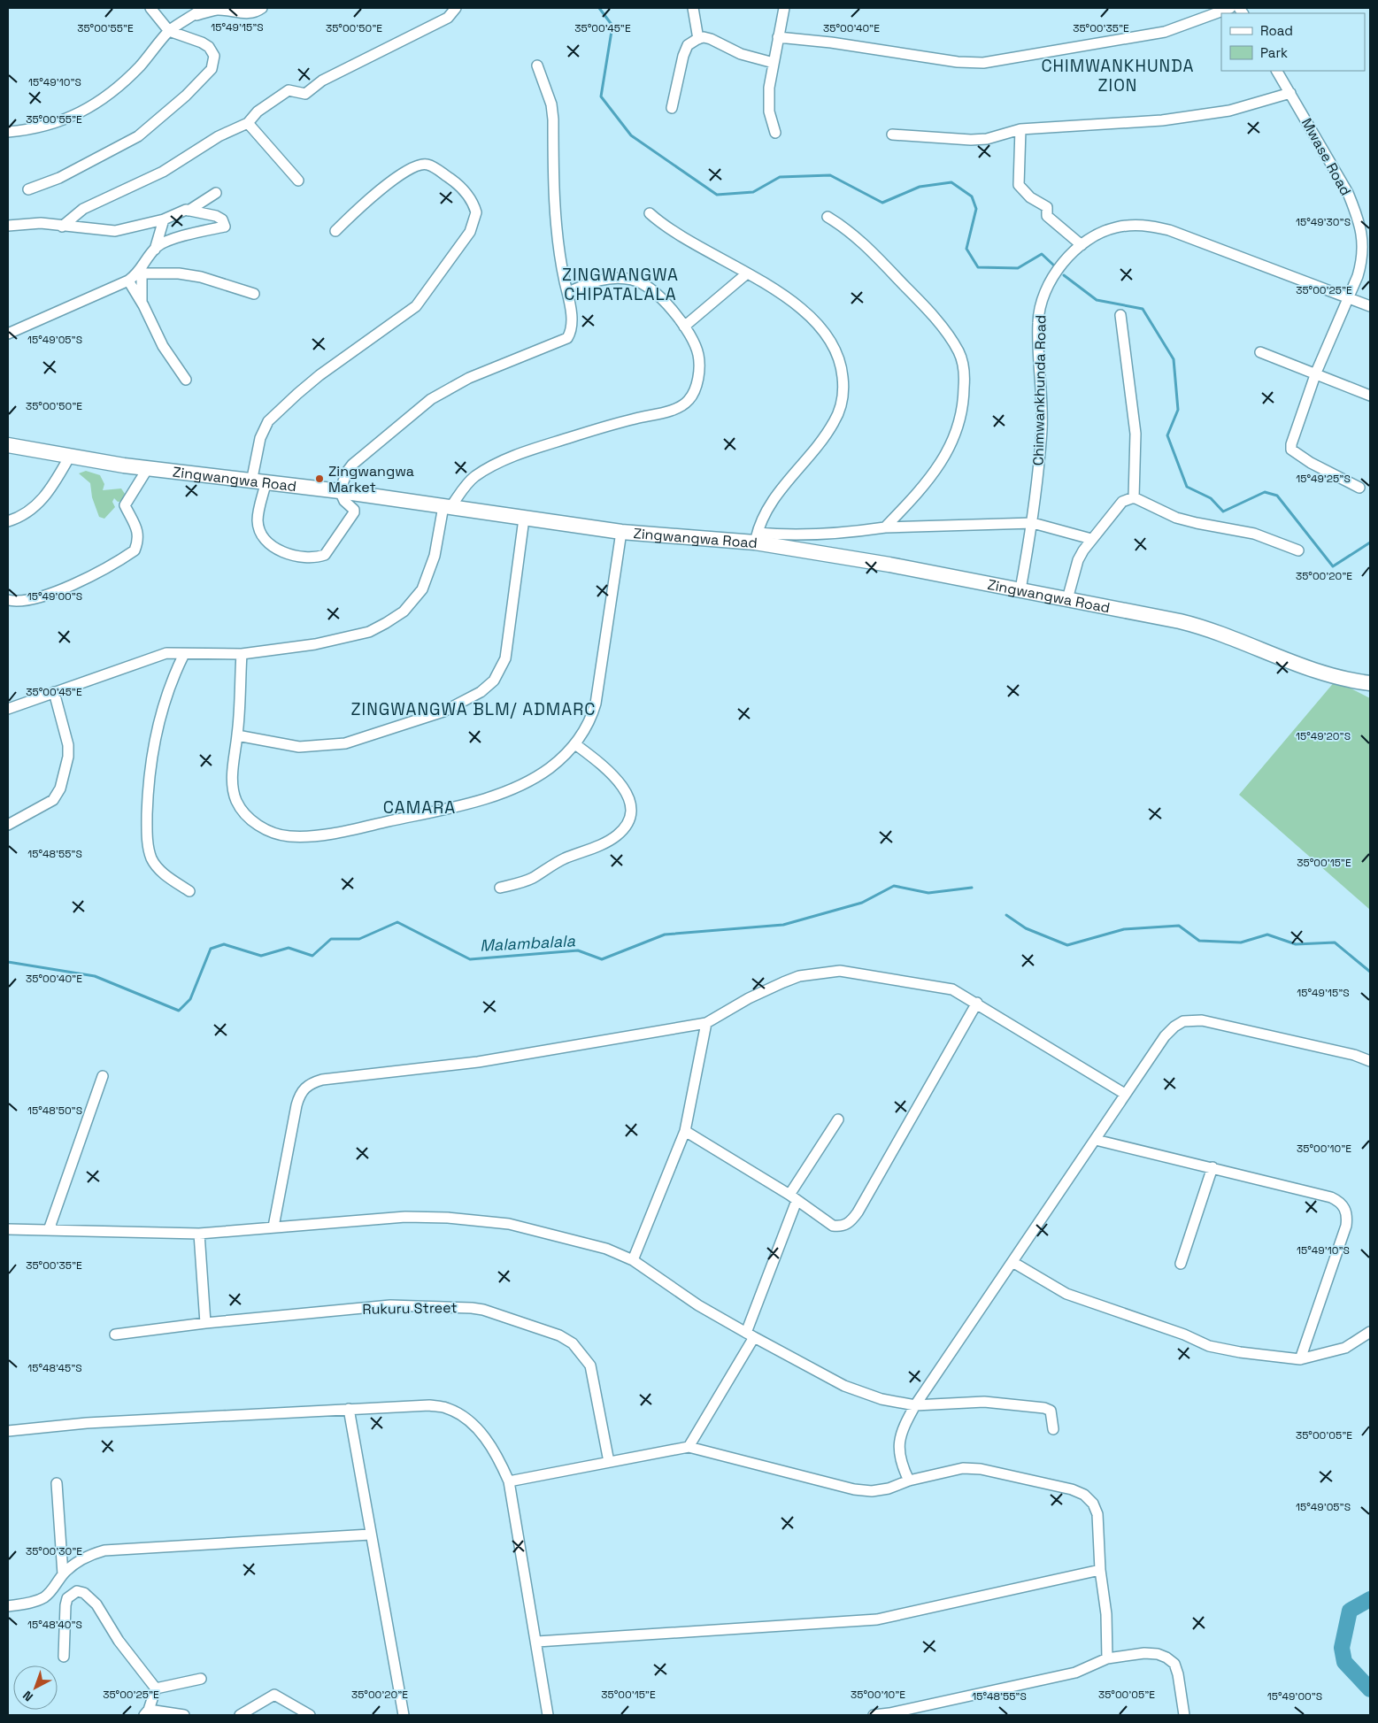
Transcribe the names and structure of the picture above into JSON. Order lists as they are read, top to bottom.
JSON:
{
  "streets": {
    "street": [
      "Mwase Road",
      "Chimwankhunda Road",
      "Zingwangwa Road",
      "Rukuru Street"
    ]
  },
  "crossings": [
    ["Mwase Road", "Chimwankhunda Road"],
    ["Chimwankhunda Road", "Zingwangwa Road"]
  ],
  "districts": [
    "CHIMWANKHUNDA ZION",
    "ZINGWANGWA CHIPATALALA",
    "ZINGWANGWA BLM/ ADMARC",
    "CAMARA"
  ],
  "water": ["Malambalala"],
  "places": ["Zingwangwa Market"],
  "legend": ["Road", "Park"],
  "north": "bottom left",
  "coordinates": [
    "15°49'15\"S",
    "35°00'55\"E",
    "35°00'50\"E",
    "35°00'45\"E",
    "35°00'40\"E",
    "35°00'35\"E",
    "15°49'10\"S",
    "15°49'30\"S",
    "35°00'25\"E",
    "15°49'05\"S",
    "15°49'25\"S",
    "35°00'20\"E",
    "15°49'00\"S",
    "15°49'20\"S",
    "15°48'55\"S",
    "35°00'15\"E",
    "15°48'50\"S",
    "35°00'10\"E",
    "15°48'45\"S",
    "35°00'05\"E",
    "35°00'30\"E",
    "15°48'40\"S"
  ]
}
